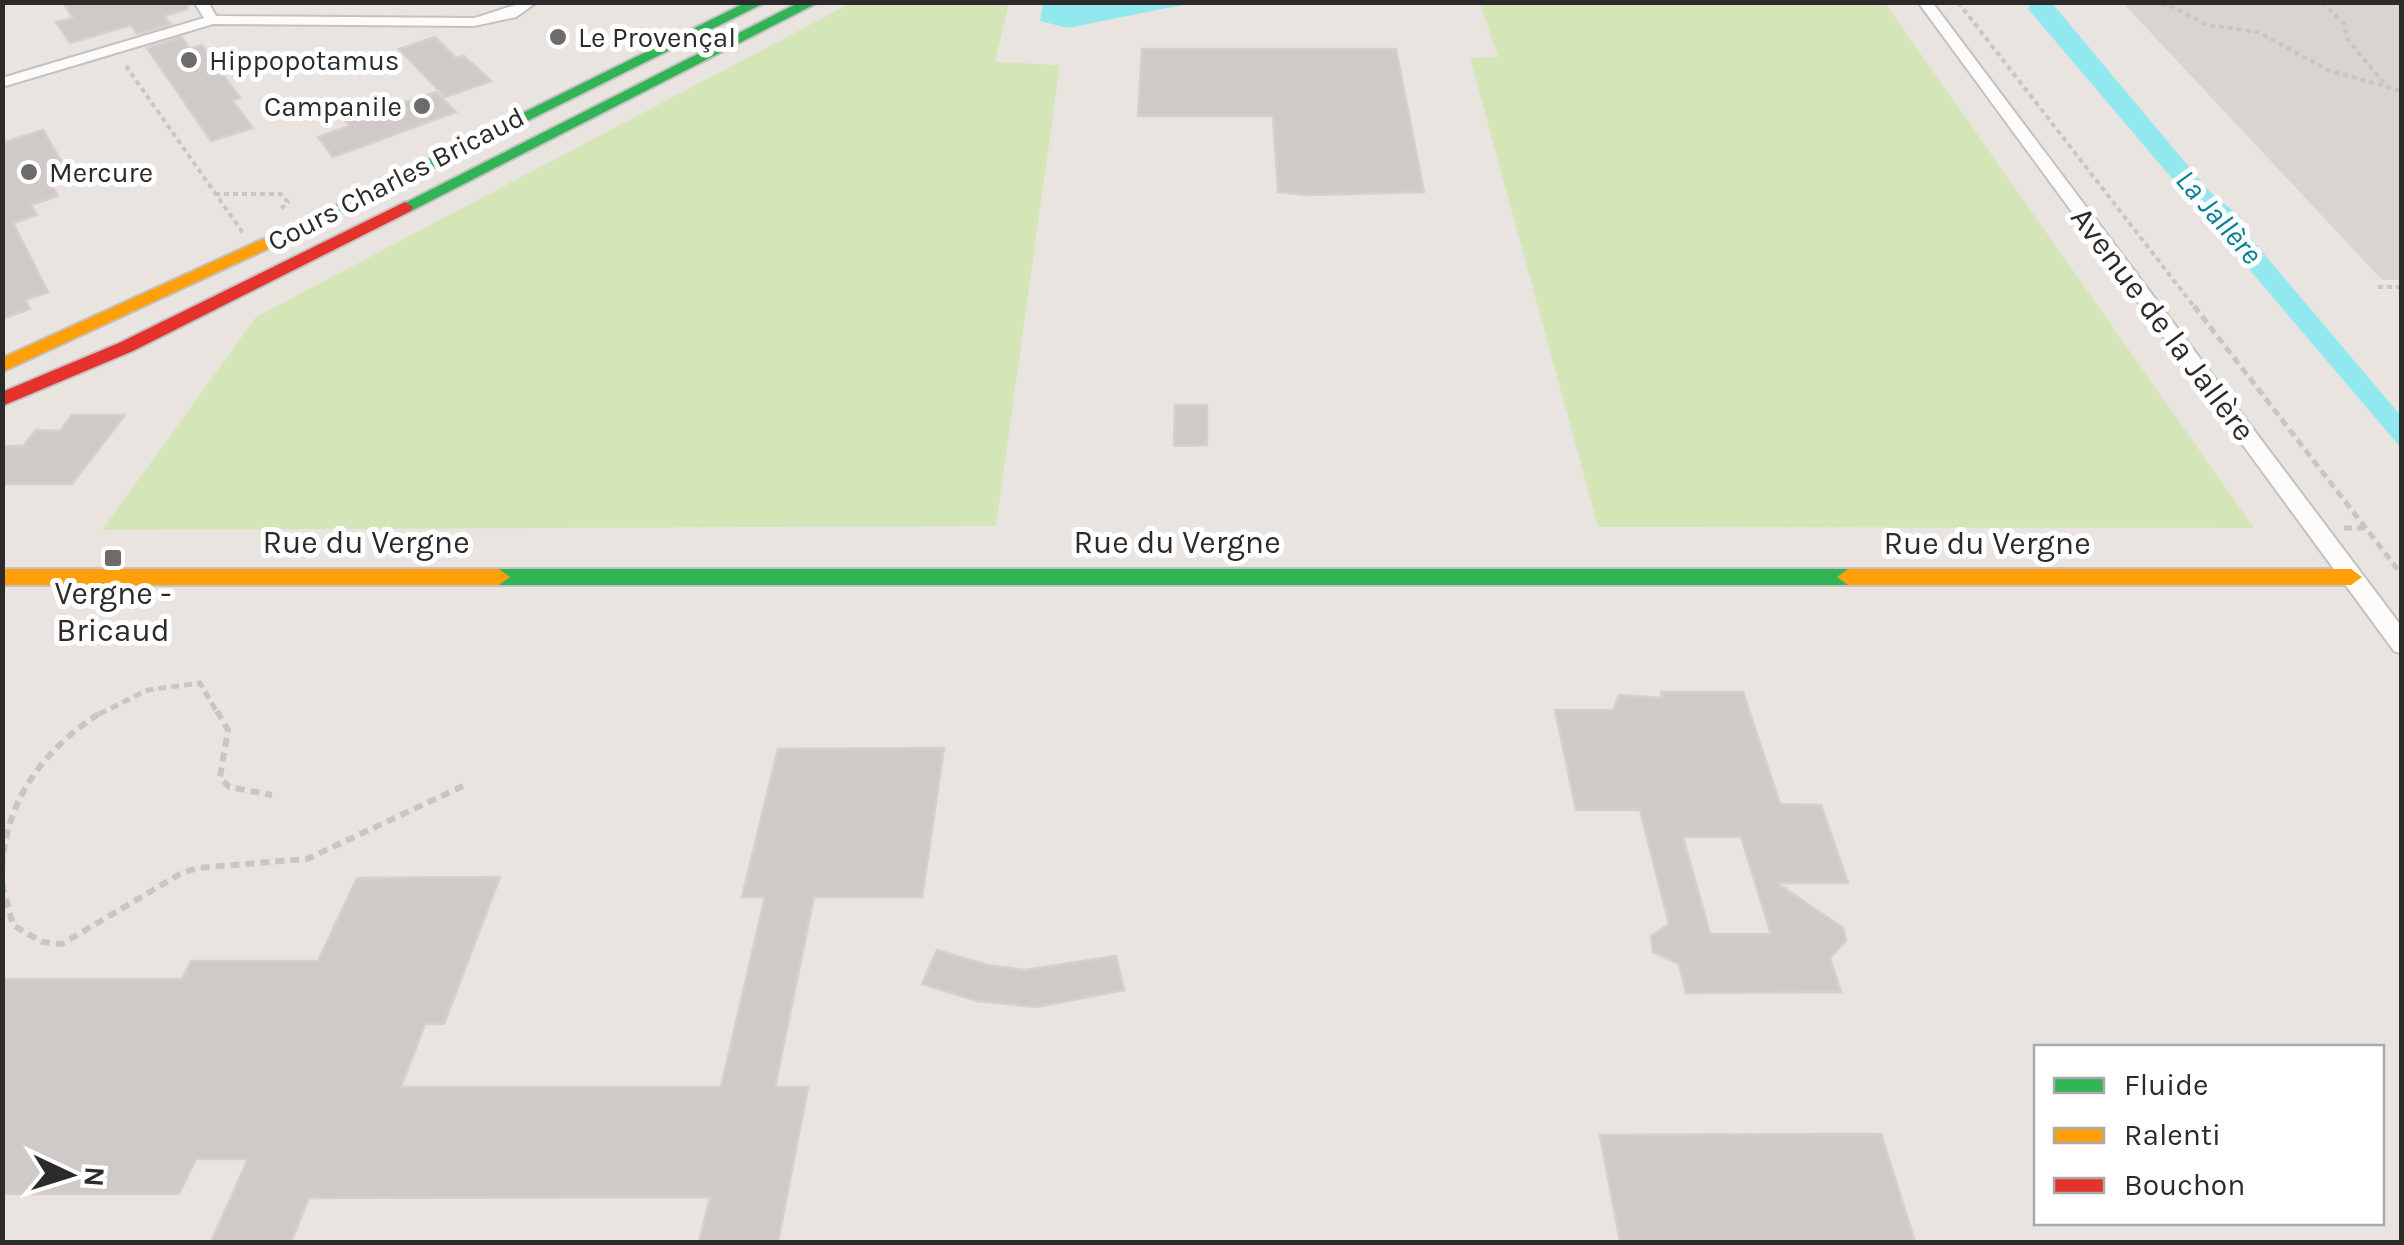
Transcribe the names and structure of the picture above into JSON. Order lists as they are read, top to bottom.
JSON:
{
  "streets": {
    "street": ["Cours Charles Bricaud", "Avenue de la Jallère", "Rue du Vergne"]
  },
  "crossings": [
    ["Avenue de la Jallère", "Rue du Vergne"]
  ],
  "water": ["La Jallère"],
  "places": {
    "other": [
      "Le Provençal",
      "Hippopotamus",
      "Campanile",
      "Mercure"
    ],
    "transit": ["Vergne - Bricaud"]
  },
  "legend": ["Fluide", "Ralenti", "Bouchon"],
  "north": "right"
}
